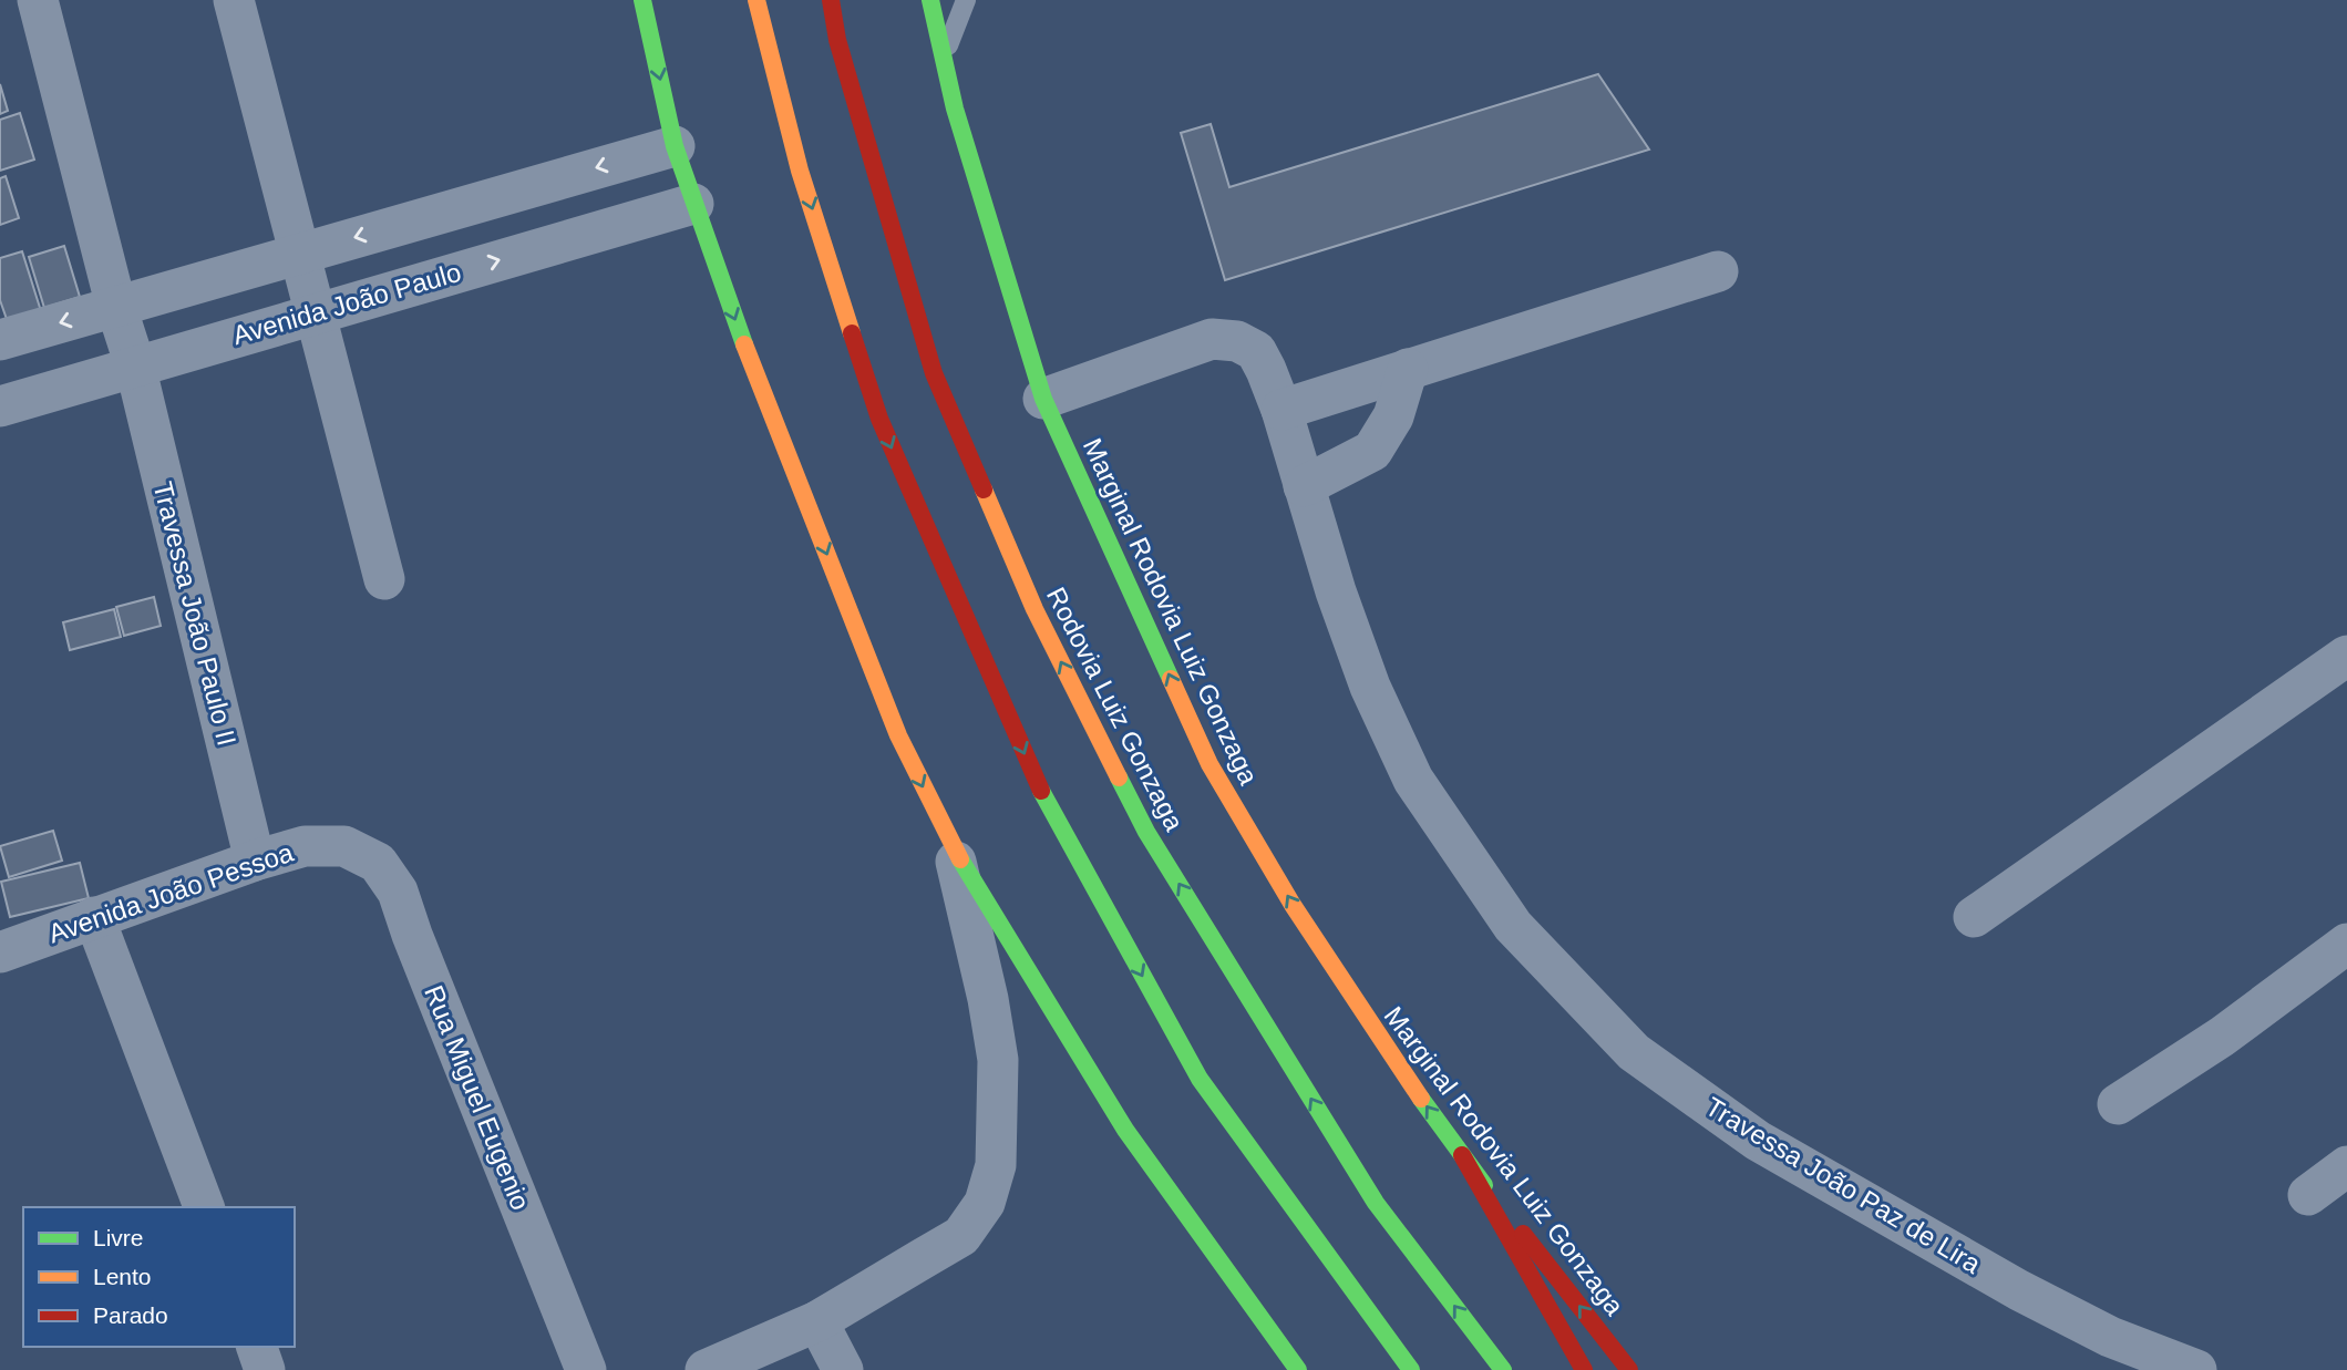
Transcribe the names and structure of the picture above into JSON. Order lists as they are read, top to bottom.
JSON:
{
  "streets": {
    "main road": ["Marginal Rodovia Luiz Gonzaga", "Rodovia Luiz Gonzaga"],
    "street": [
      "Avenida João Paulo",
      "Travessa João Paulo II",
      "Avenida João Pessoa",
      "Rua Miguel Eugenio",
      "Travessa João Paz de Lira"
    ]
  },
  "crossings": [
    ["Avenida João Paulo", "Travessa João Paulo II"],
    ["Marginal Rodovia Luiz Gonzaga", "Travessa João Paz de Lira"],
    ["Travessa João Paulo II", "Avenida João Pessoa"],
    ["Avenida João Pessoa", "Rua Miguel Eugenio"]
  ],
  "one_way": ["Marginal Rodovia Luiz Gonzaga"],
  "legend": ["Livre", "Lento", "Parado"]
}
